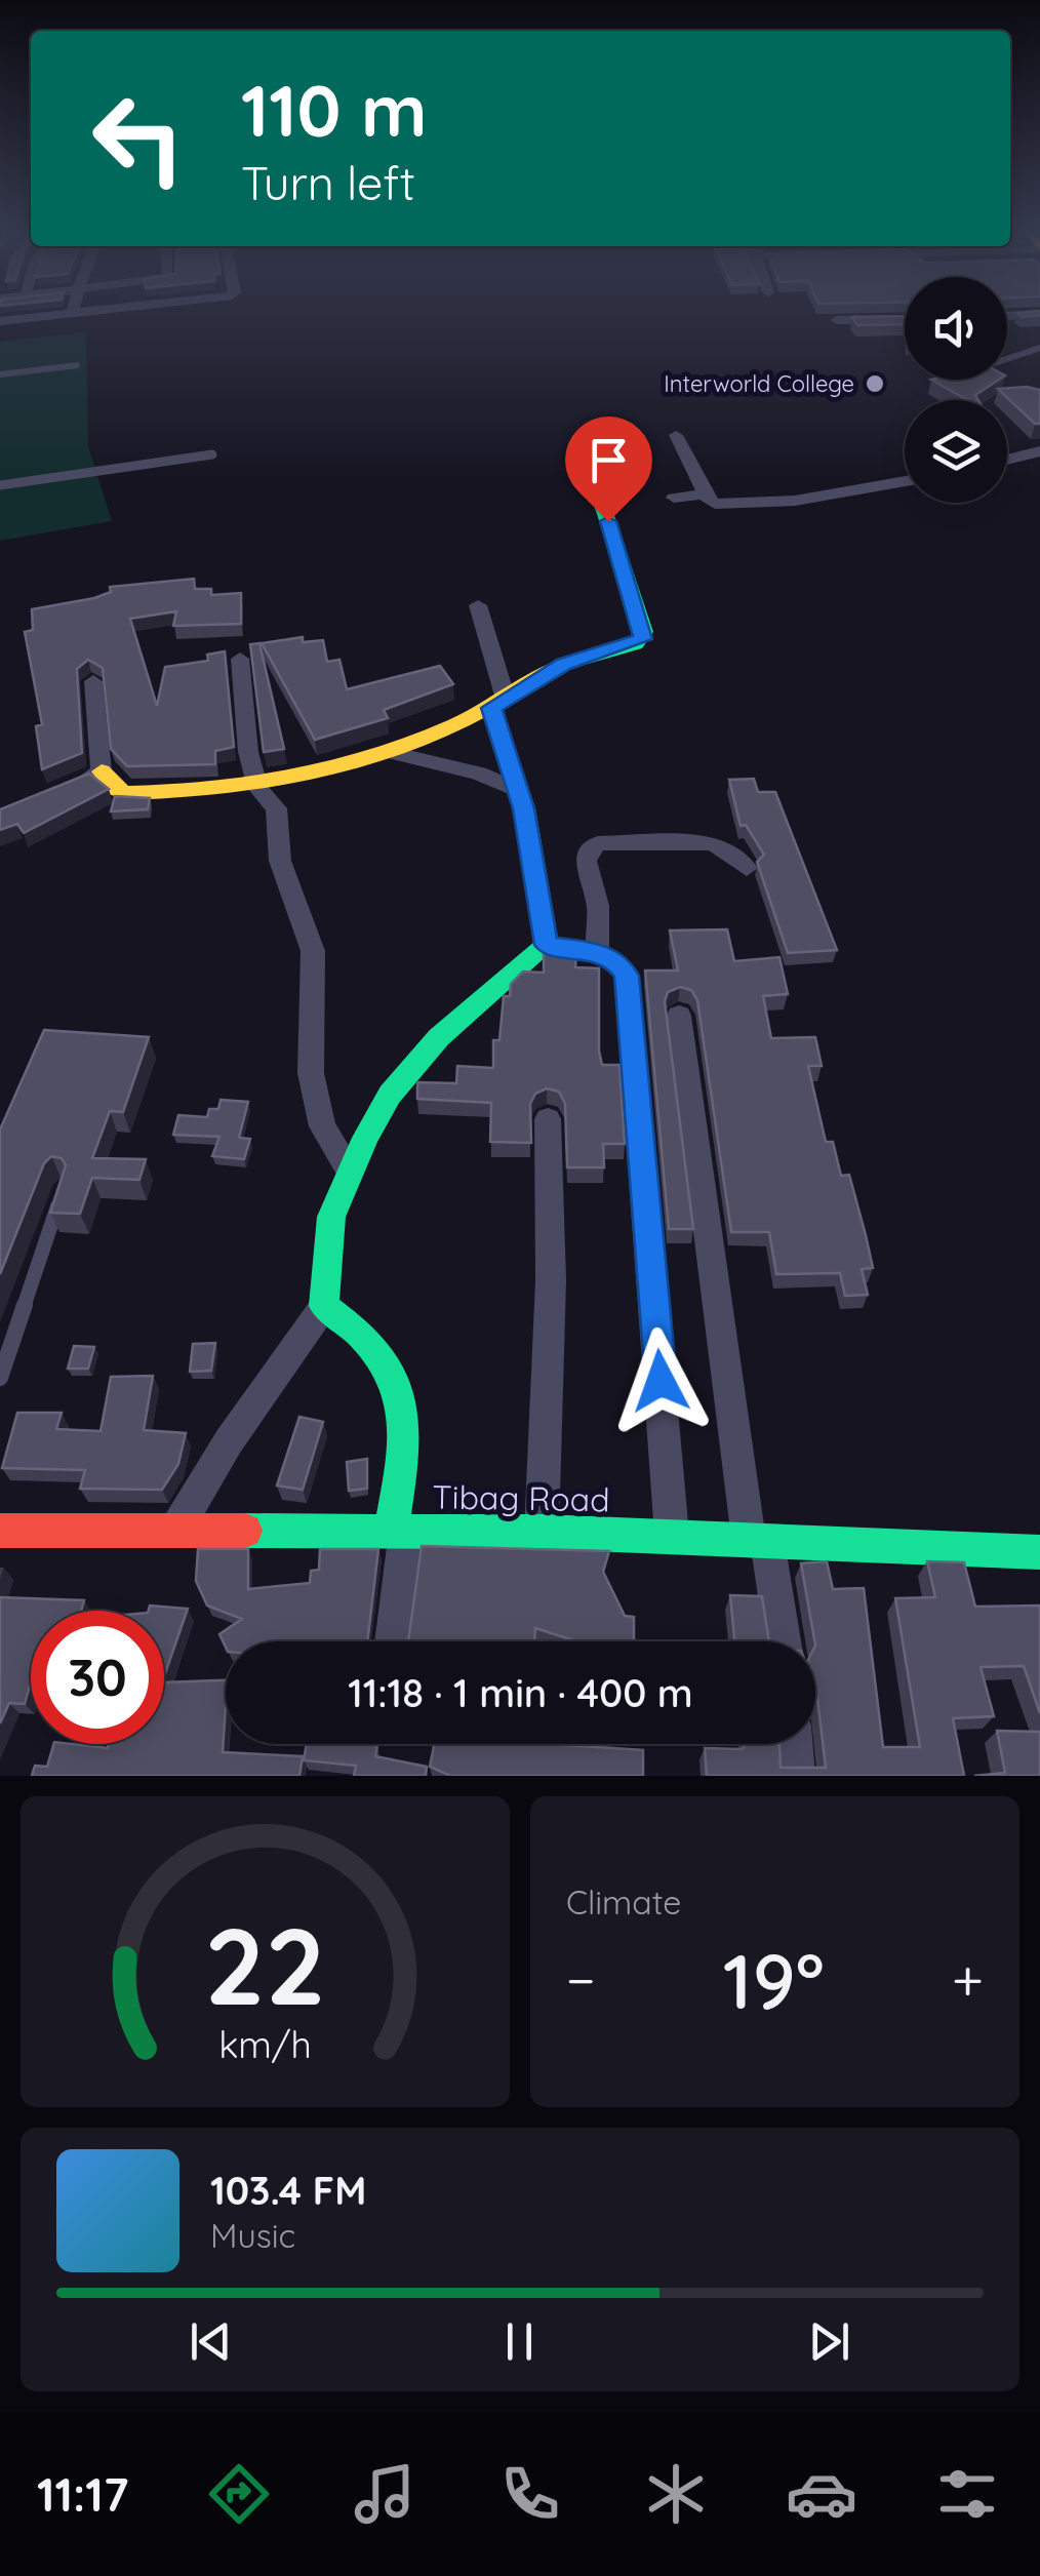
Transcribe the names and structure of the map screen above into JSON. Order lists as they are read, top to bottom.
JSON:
{
  "streets": {
    "street": ["Tibag Road"]
  },
  "places": ["Interworld College"],
  "page": {
    "turn": ["110 m", "Turn left"],
    "limit": "30",
    "trip": "11:18 · 1 min · 400 m",
    "tile": "Climate",
    "heat": ["−", "19°", "+"],
    "song": ["103.4 FM", "Music"],
    "tabs": "11:17",
    "gauge": ["22", "km/h"]
  }
}
